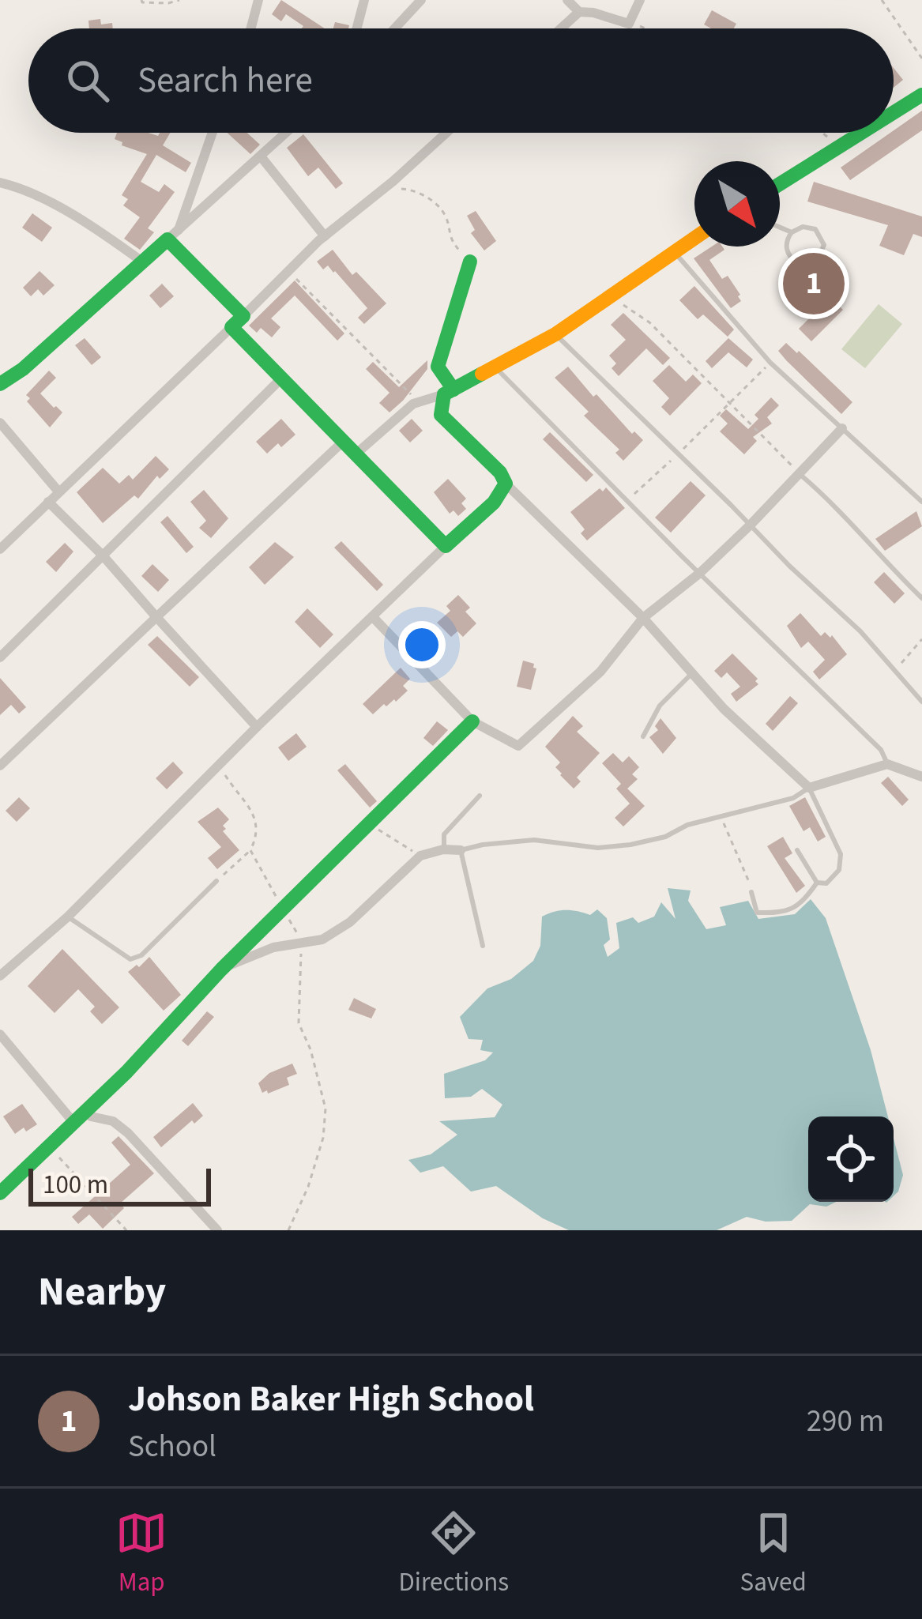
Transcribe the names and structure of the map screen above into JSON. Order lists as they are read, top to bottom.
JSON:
{
  "scale_bar": "100 m",
  "north": "bottom right",
  "page": {
    "search": "Search here",
    "pins": "1",
    "scale": "100 m",
    "heading": "Nearby",
    "list": [
      {
        "mark": "1",
        "name": "Johson Baker High School",
        "note": "School",
        "value": "290 m"
      }
    ],
    "nav": ["Map", "Directions", "Saved"]
  }
}
